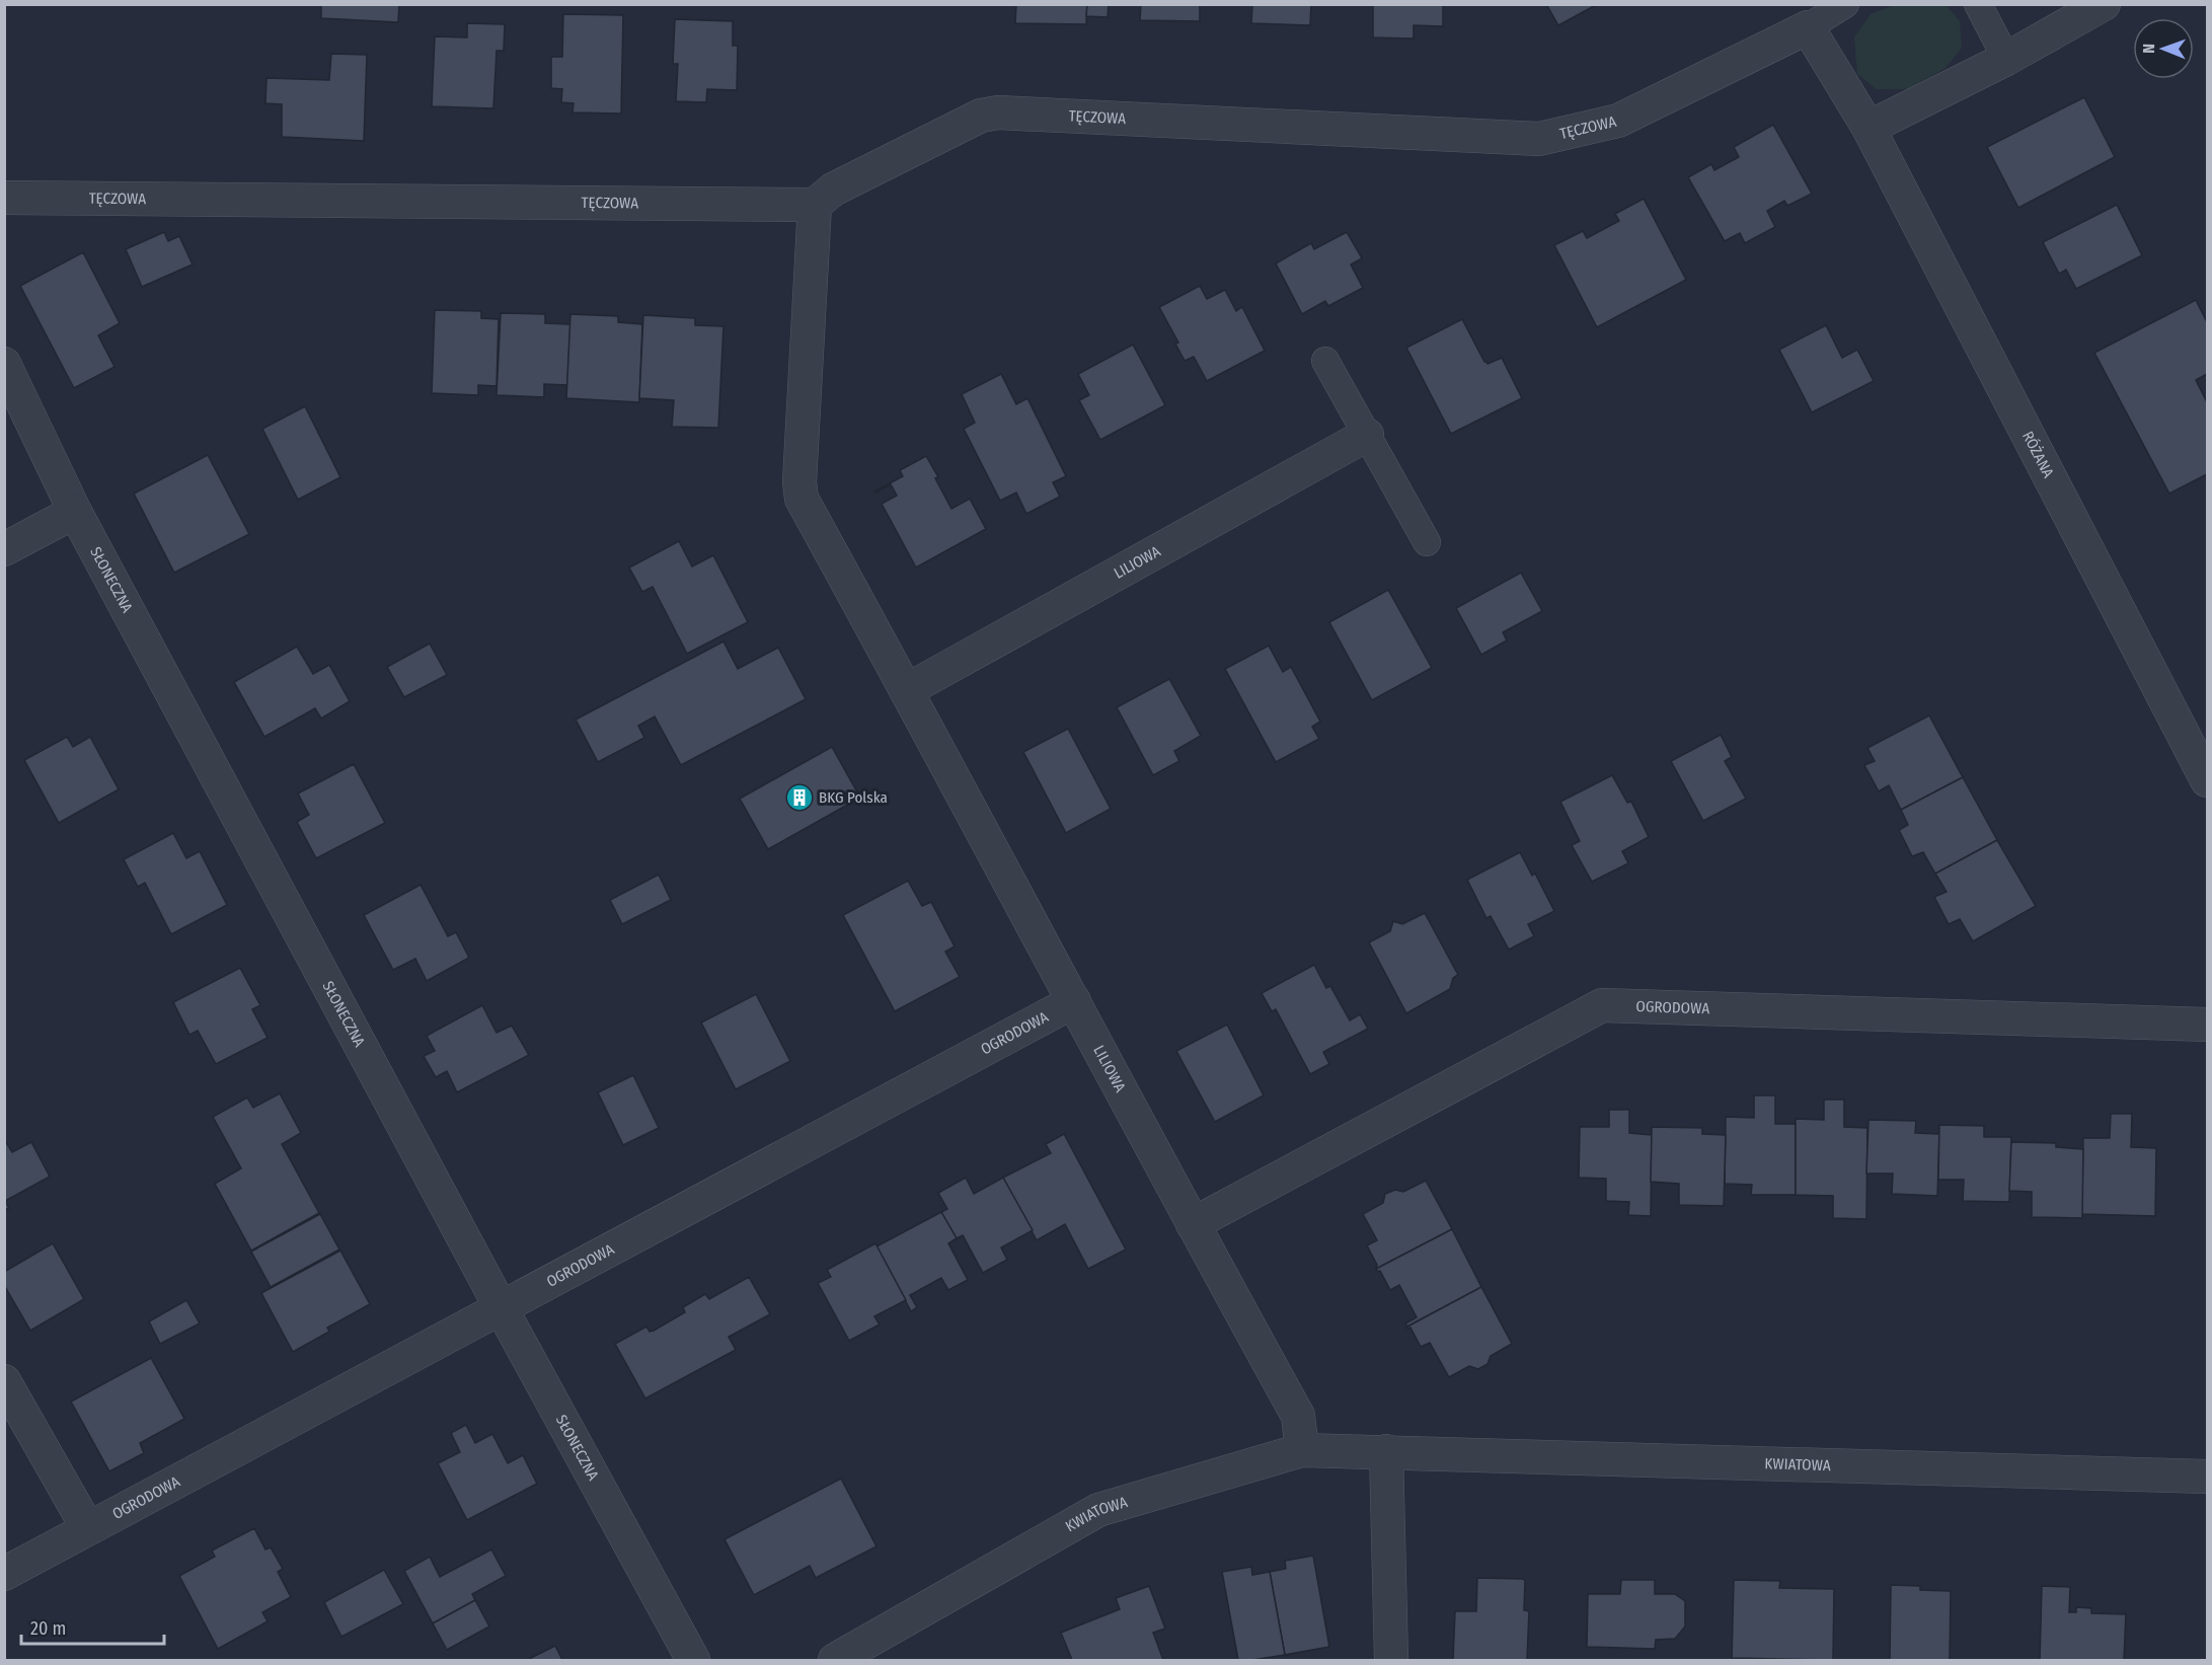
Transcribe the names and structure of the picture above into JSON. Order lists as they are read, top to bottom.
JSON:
{
  "streets": {
    "street": [
      "TĘCZOWA",
      "RÓŻANA",
      "LILIOWA",
      "SŁONECZNA",
      "OGRODOWA",
      "KWIATOWA"
    ]
  },
  "crossings": [
    ["TĘCZOWA", "LILIOWA"],
    ["LILIOWA", "OGRODOWA"],
    ["LILIOWA", "KWIATOWA"],
    ["SŁONECZNA", "OGRODOWA"]
  ],
  "places": {
    "building": ["BKG Polska"]
  },
  "scale_bar": "20 m",
  "north": "left"
}
